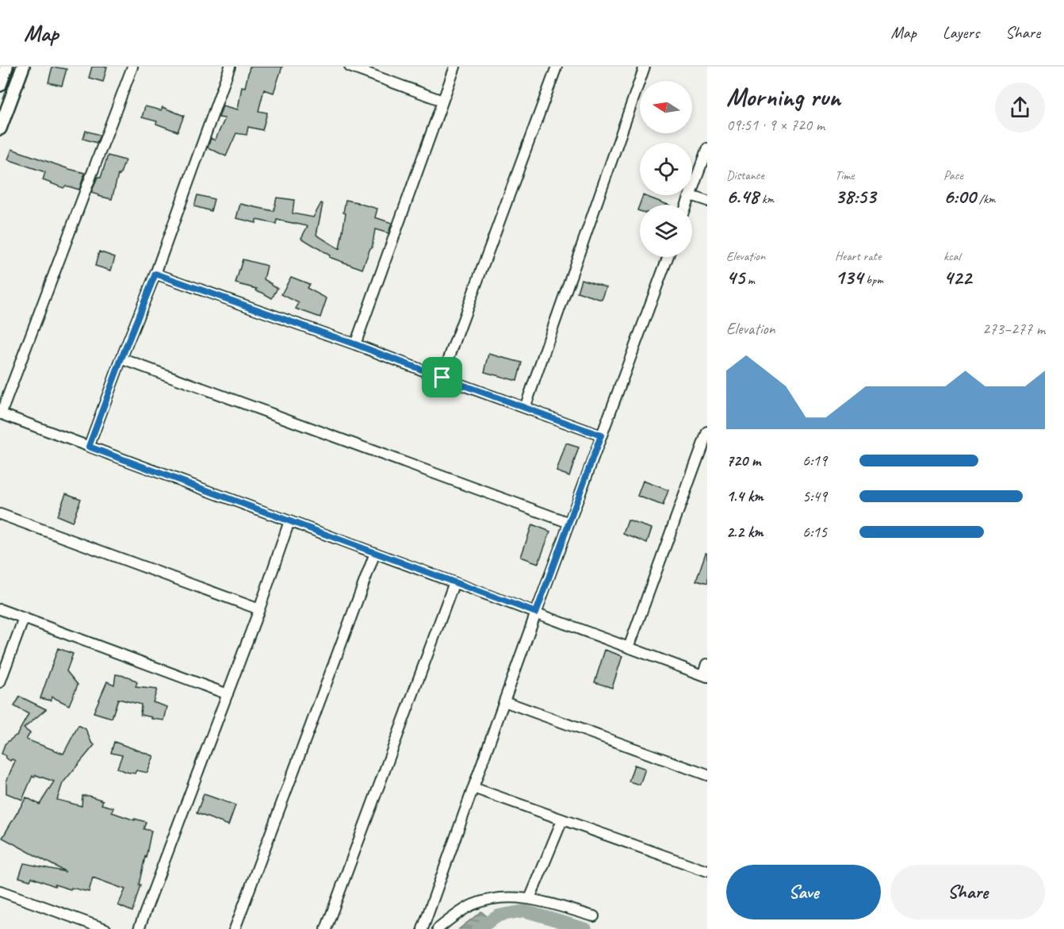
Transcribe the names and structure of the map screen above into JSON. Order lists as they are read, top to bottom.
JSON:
{
  "north": "left",
  "page": {
    "header": "Map",
    "nav": ["Map", "Layers", "Share"],
    "heading": ["Morning run", "09:51 · 9 × 720 m"],
    "stats": [
      ["Distance", "6.48 km"],
      ["Time", "38:53"],
      ["Pace", "6:00 /km"],
      ["Elevation", "45 m"],
      ["Heart rate", "134 bpm"],
      ["kcal", "422"]
    ],
    "chart": ["Elevation", "273–277 m"],
    "list": [
      {
        "name": "720 m",
        "note": "6:19"
      },
      {
        "name": "1.4 km",
        "note": "5:49"
      },
      {
        "name": "2.2 km",
        "note": "6:15"
      }
    ],
    "buttons": ["Save", "Share"]
  }
}
